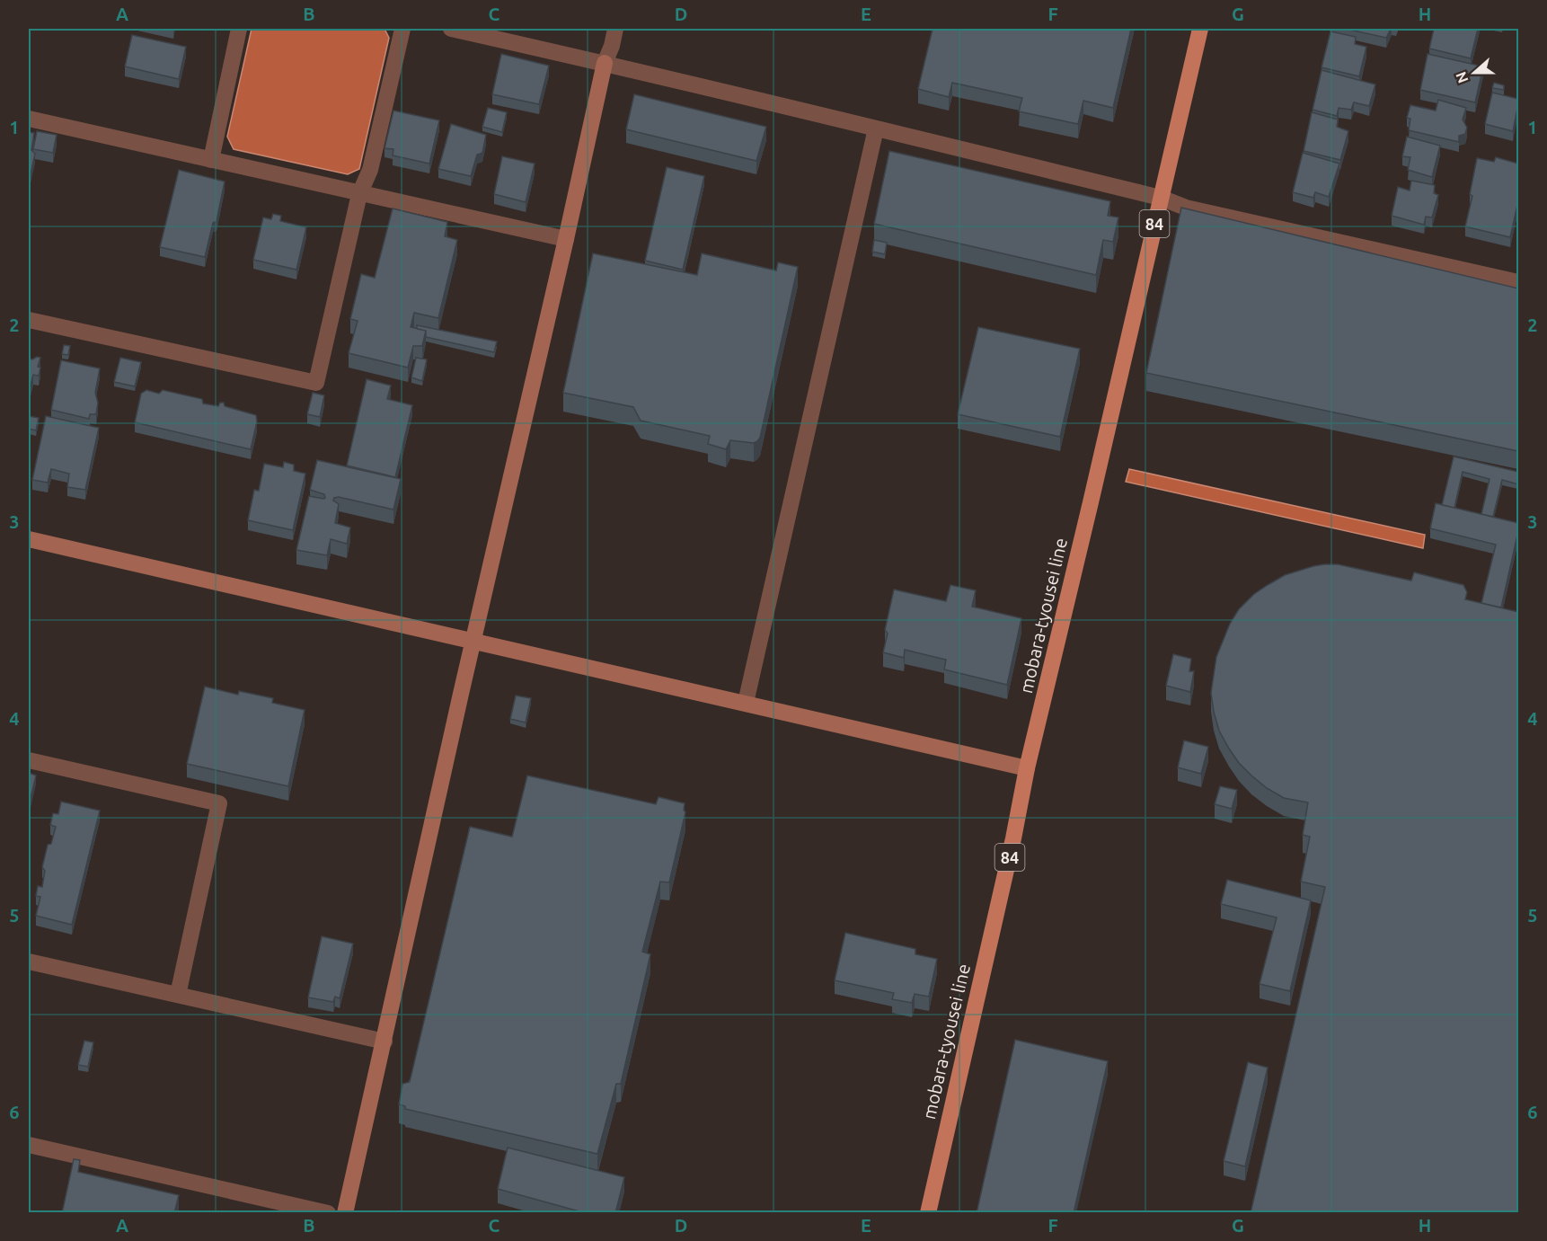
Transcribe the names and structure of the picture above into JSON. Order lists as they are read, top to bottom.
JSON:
{
  "streets": {
    "main road": ["84", "mobara-tyousei line"]
  },
  "north": "left",
  "grid": {
    "columns": [
      "A",
      "B",
      "C",
      "D",
      "E",
      "F",
      "G",
      "H"
    ],
    "rows": [
      "1",
      "2",
      "3",
      "4",
      "5",
      "6"
    ]
  }
}
